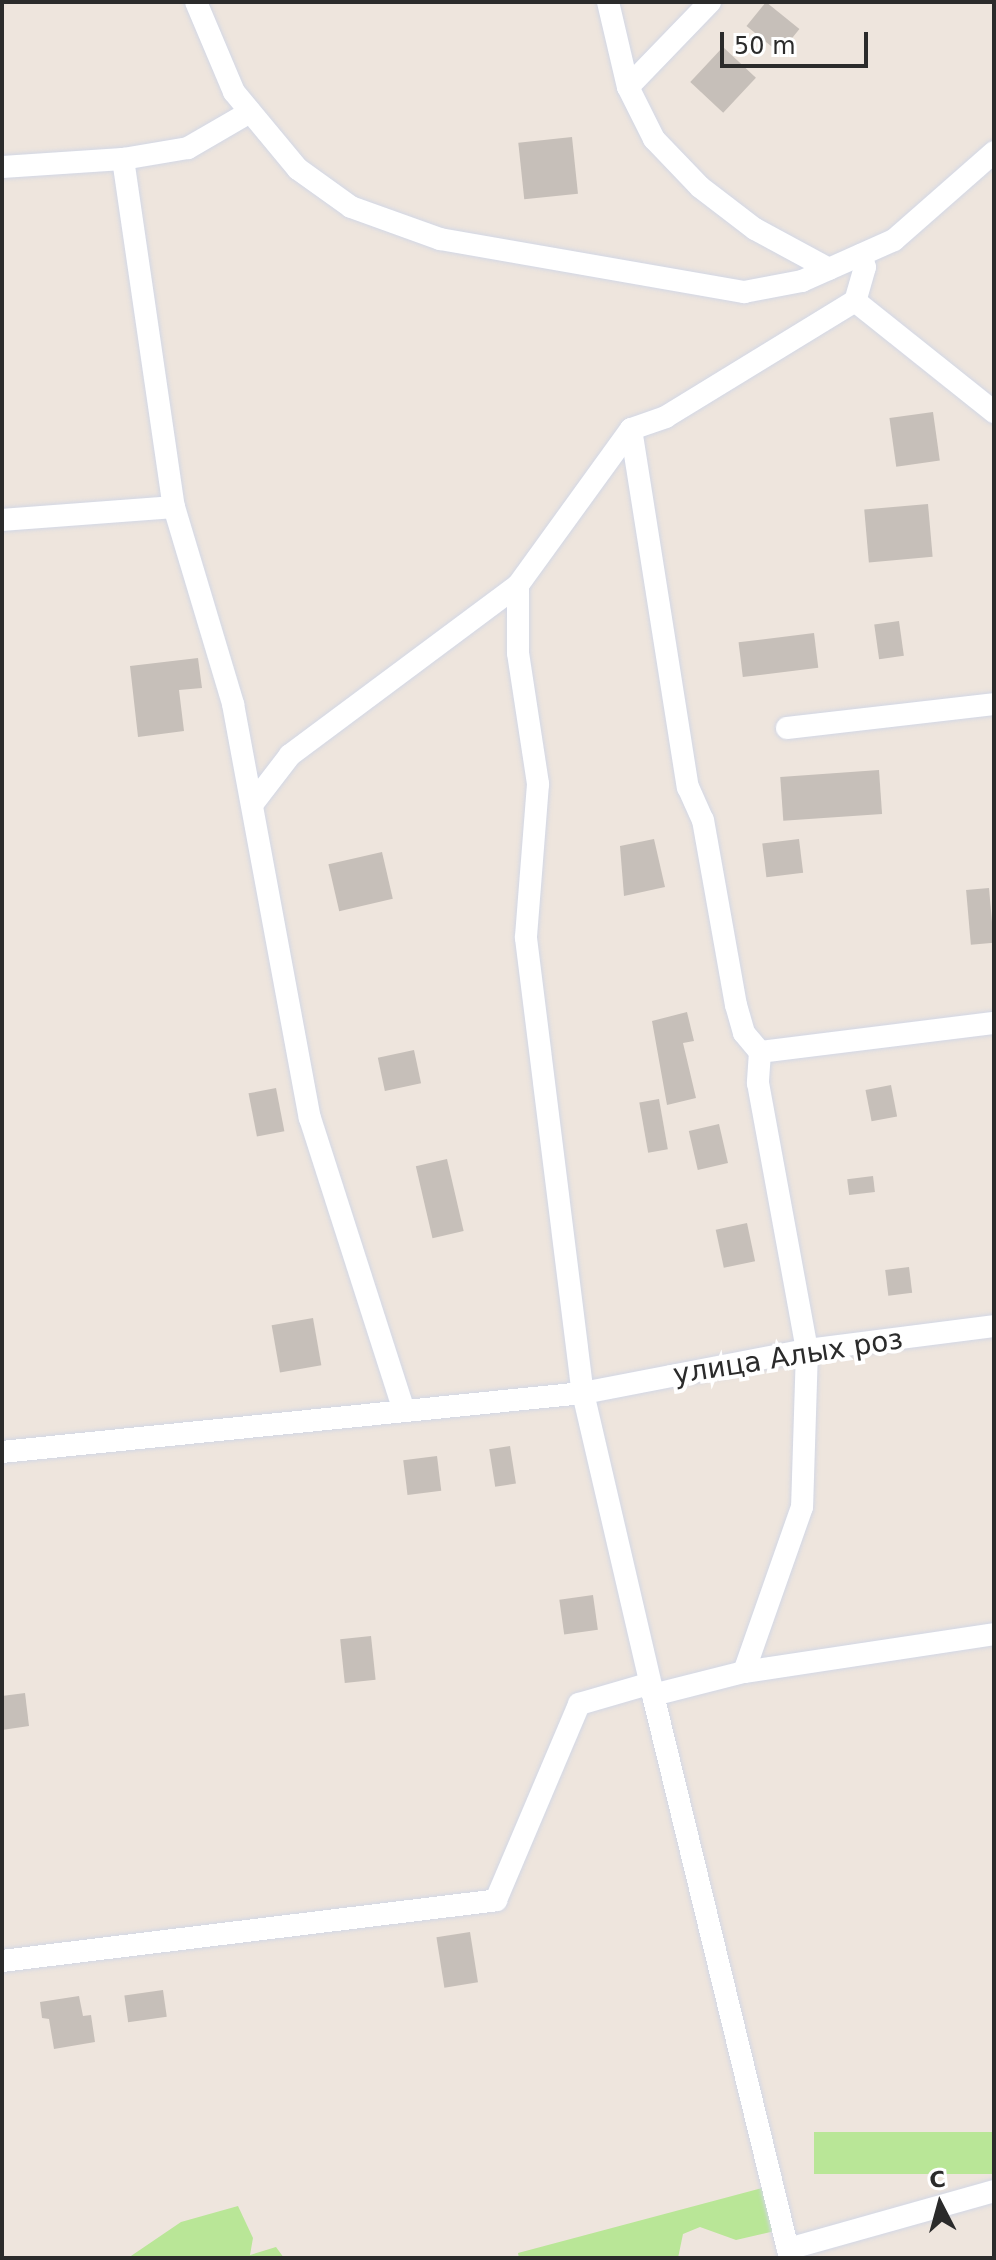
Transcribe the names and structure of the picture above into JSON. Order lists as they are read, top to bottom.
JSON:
{
  "streets": {
    "street": ["улица Алых роз"]
  },
  "scale_bar": "50 m",
  "north": "top"
}
